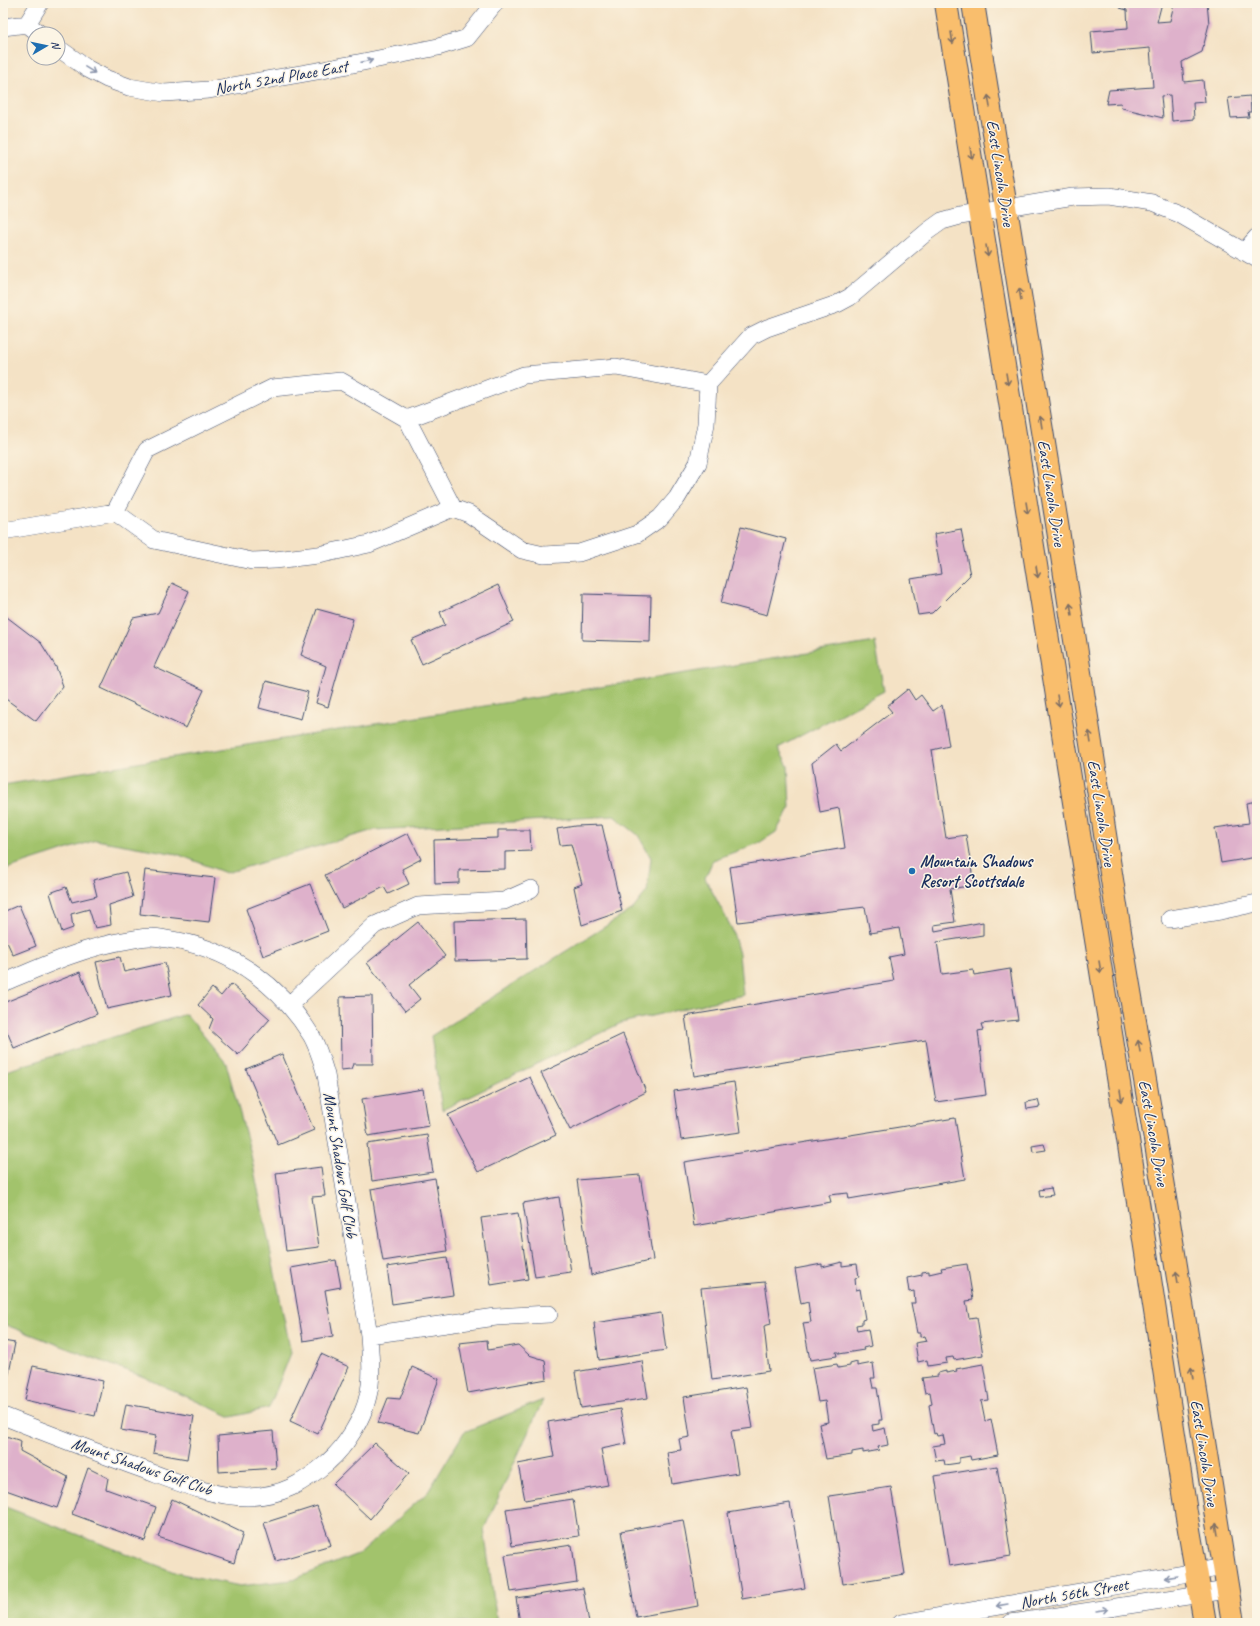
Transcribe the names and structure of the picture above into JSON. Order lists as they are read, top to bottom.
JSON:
{
  "streets": {
    "main road": ["East Lincoln Drive"],
    "street": ["North 52nd Place East", "Mount Shadows Golf Club", "North 56th Street"]
  },
  "crossings": [
    ["East Lincoln Drive", "North 56th Street"]
  ],
  "one_way": ["North 52nd Place East"],
  "places": ["Mountain Shadows Resort Scottsdale"],
  "north": "right"
}
